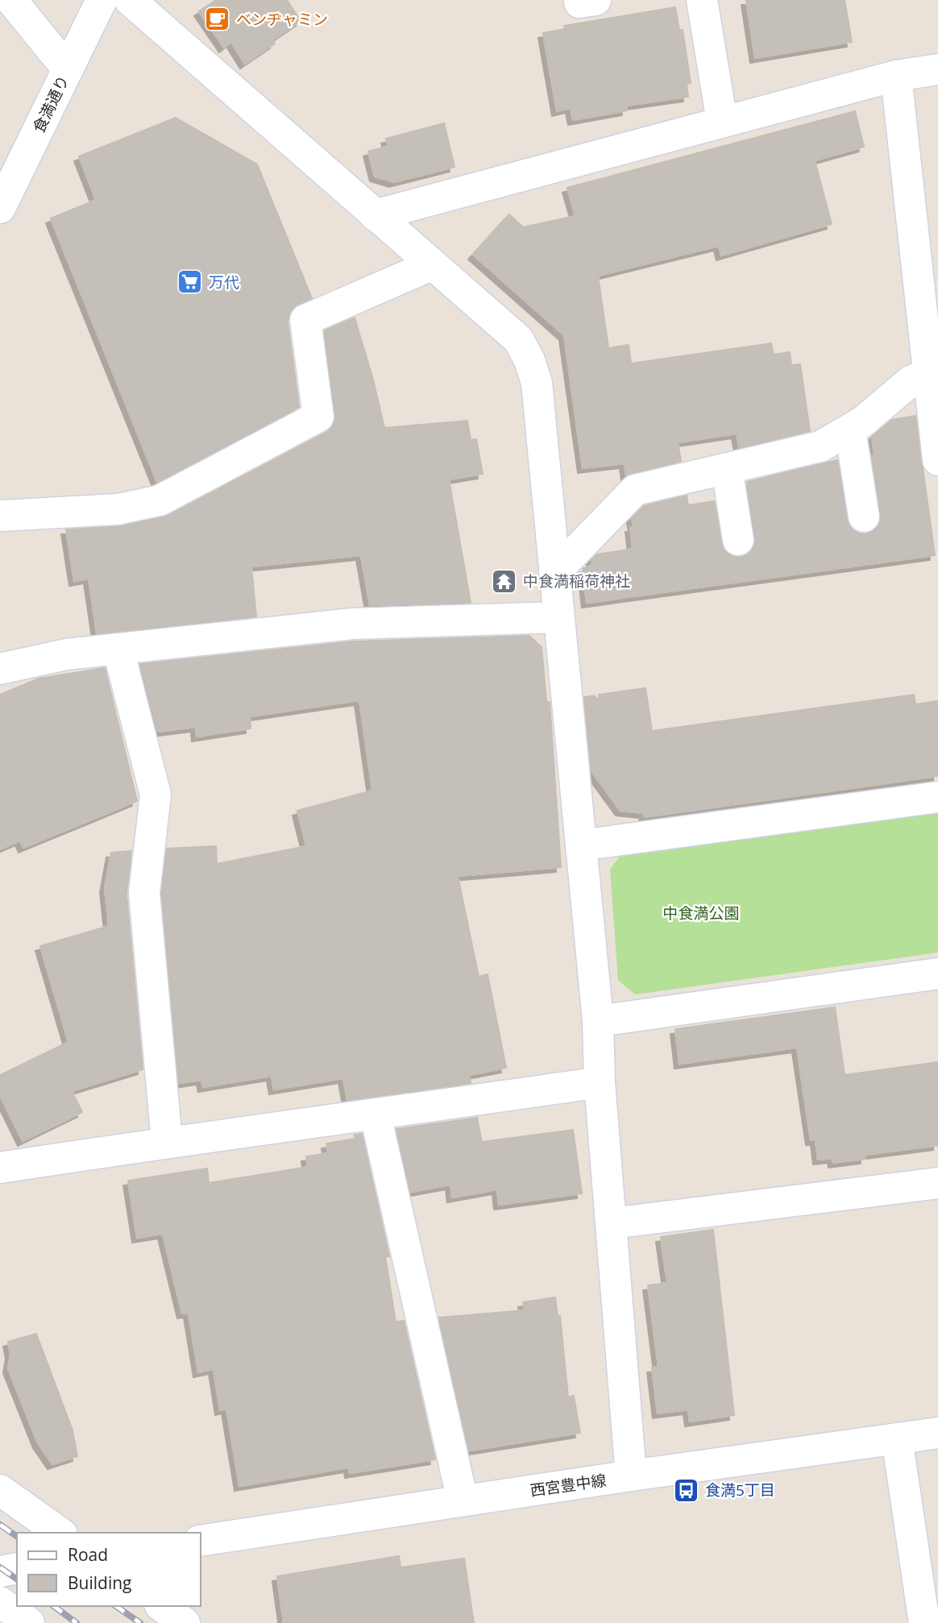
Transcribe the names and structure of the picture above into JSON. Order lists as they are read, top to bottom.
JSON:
{
  "streets": {
    "street": ["食満通り", "西宮豊中線"]
  },
  "parks": ["中食満公園"],
  "places": {
    "cafe": ["ベンヂャミン"],
    "supermarket": ["万代"],
    "temple": ["中食満稲荷神社"],
    "bus stop": ["食満5丁目"]
  },
  "legend": ["Road", "Building"]
}
